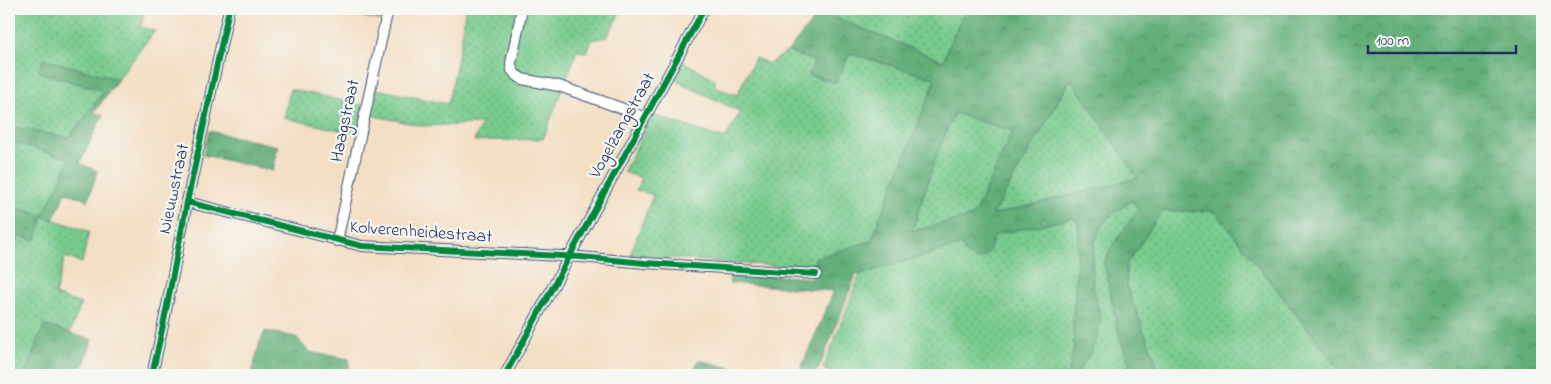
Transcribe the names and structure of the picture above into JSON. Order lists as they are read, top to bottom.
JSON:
{
  "streets": {
    "street": [
      "Haagstraat",
      "Vogelzangstraat",
      "Nieuwstraat",
      "Kolverenheidestraat"
    ]
  },
  "crossings": [
    ["Haagstraat", "Kolverenheidestraat"],
    ["Vogelzangstraat", "Kolverenheidestraat"],
    ["Nieuwstraat", "Kolverenheidestraat"]
  ],
  "scale_bar": "100 m"
}
